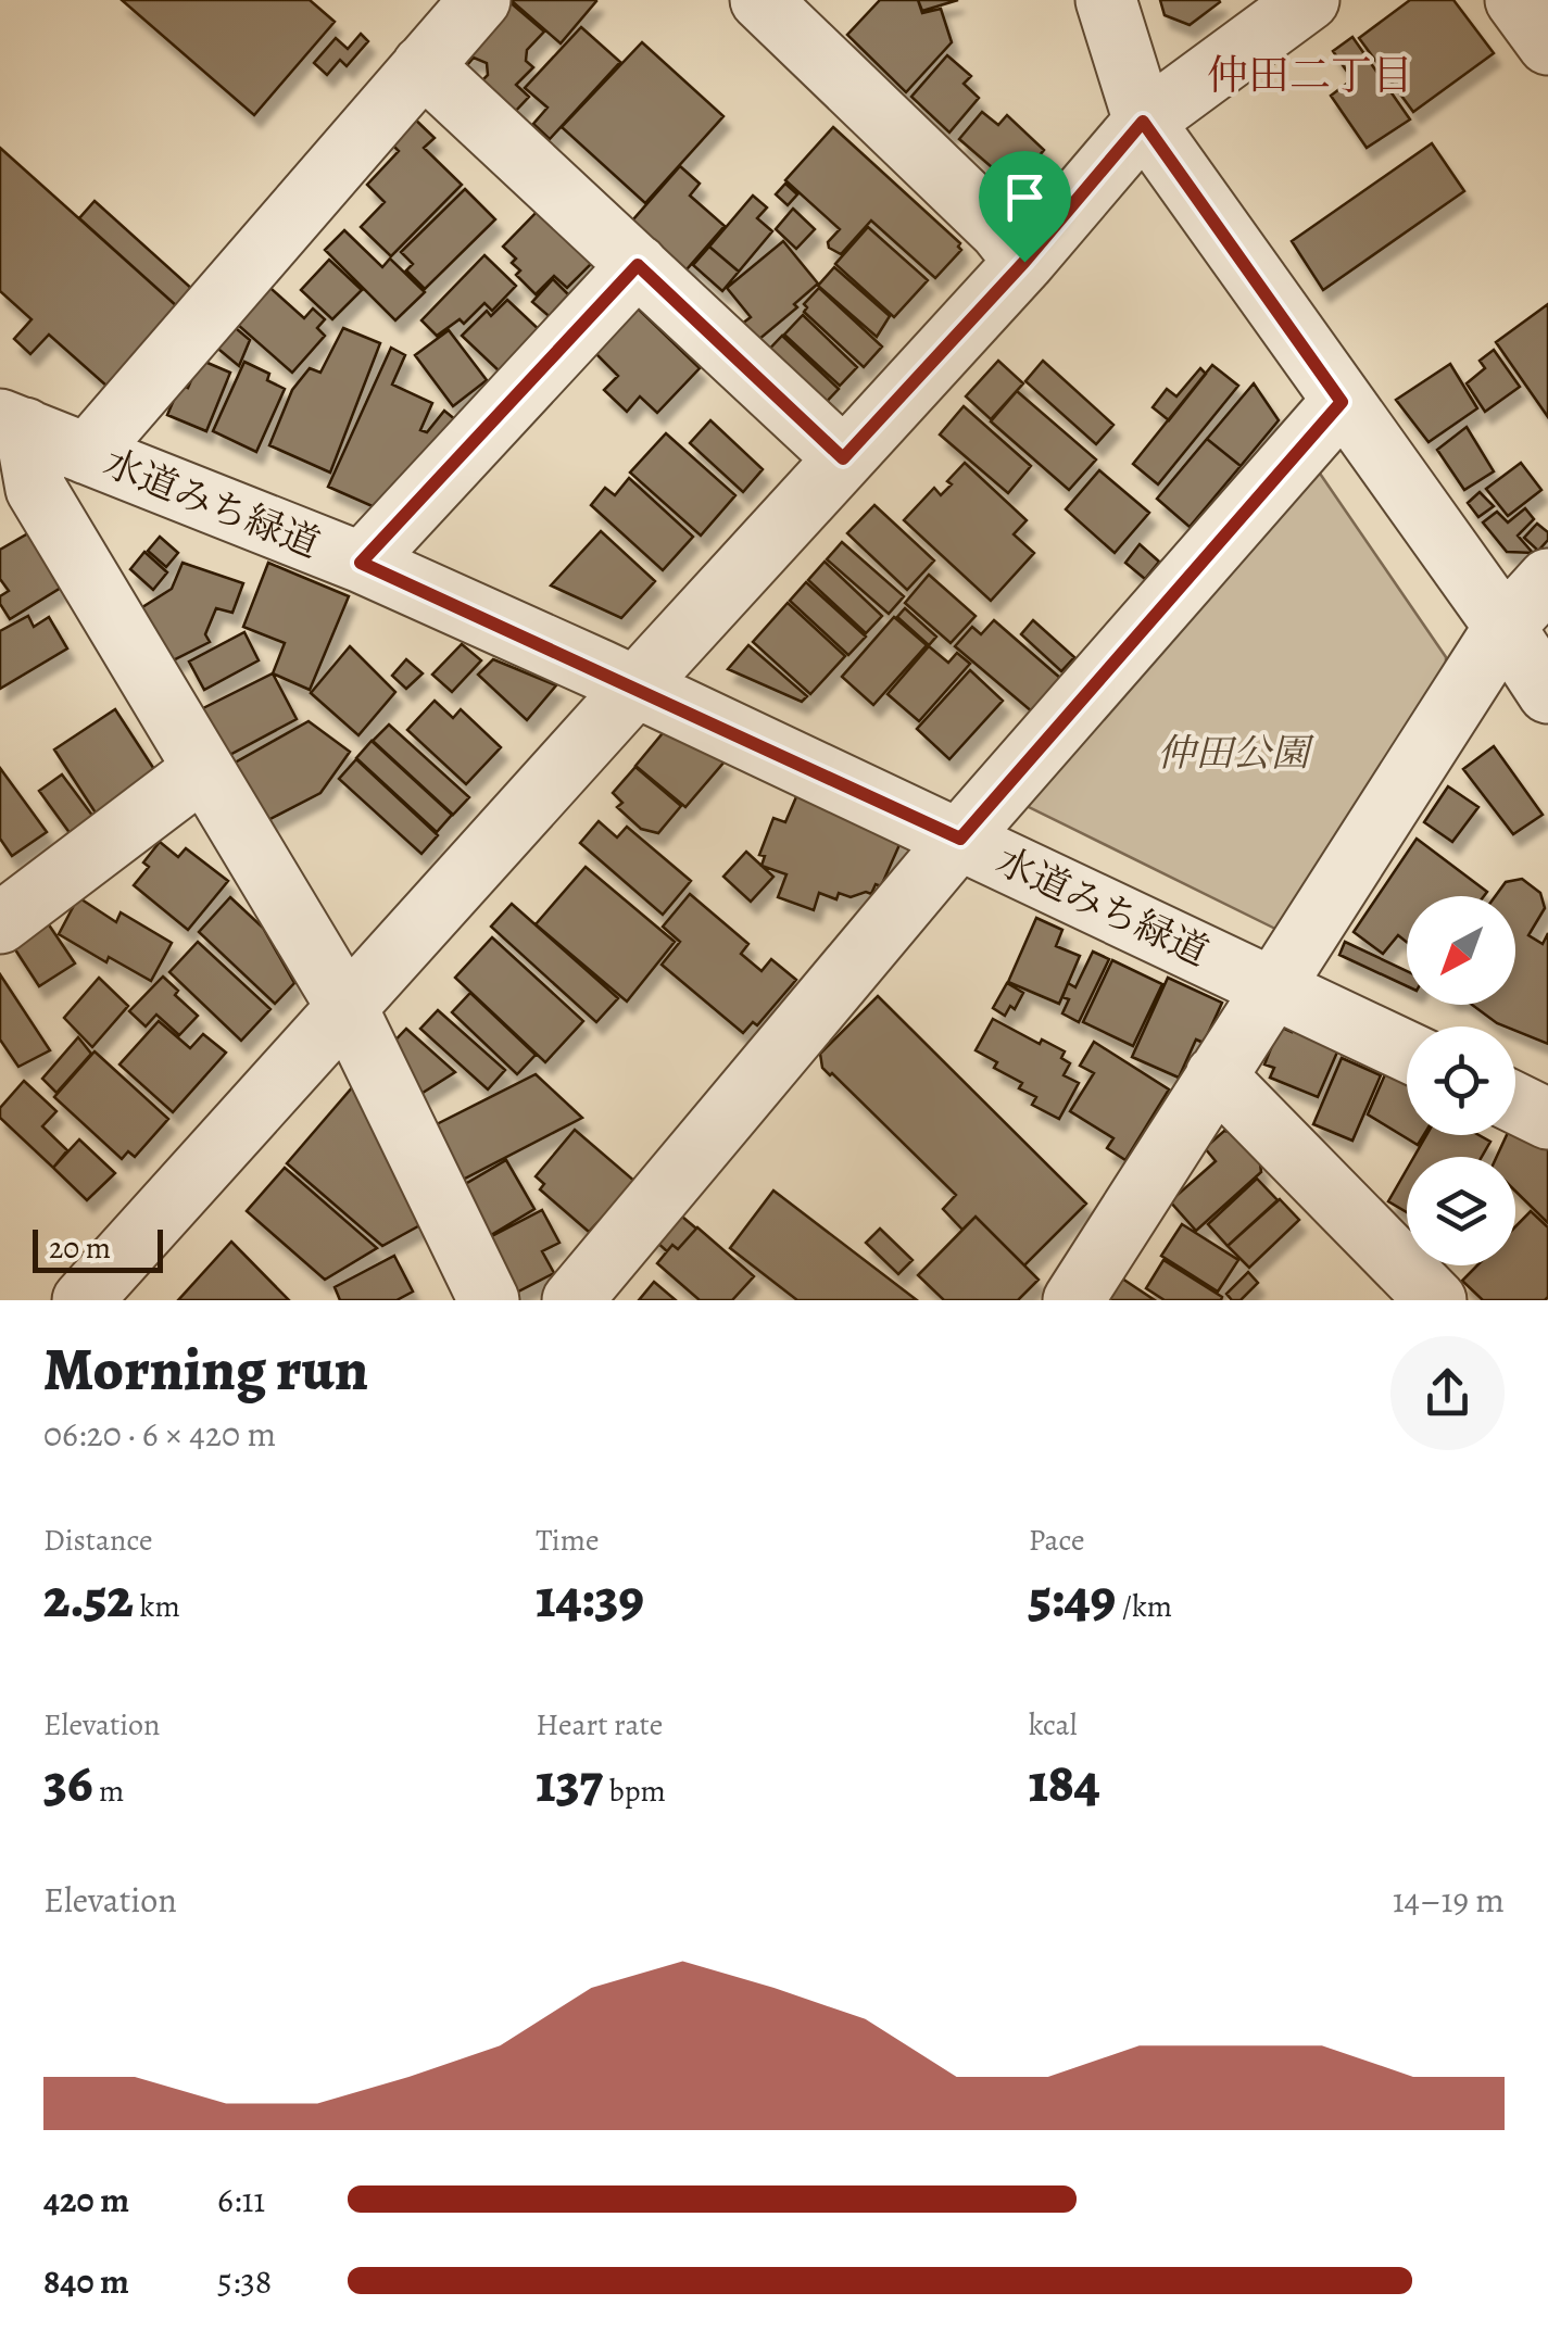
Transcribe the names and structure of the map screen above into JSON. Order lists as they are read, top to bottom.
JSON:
{
  "streets": {
    "street": ["水道みち緑道"]
  },
  "districts": ["仲田二丁目"],
  "parks": ["仲田公園"],
  "scale_bar": "20 m",
  "north": "bottom left",
  "page": {
    "scale": "20 m",
    "heading": ["Morning run", "06:20 · 6 × 420 m"],
    "stats": [
      ["Distance", "2.52 km"],
      ["Time", "14:39"],
      ["Pace", "5:49 /km"],
      ["Elevation", "36 m"],
      ["Heart rate", "137 bpm"],
      ["kcal", "184"]
    ],
    "chart": ["Elevation", "14–19 m"],
    "list": [
      {
        "name": "420 m",
        "note": "6:11"
      },
      {
        "name": "840 m",
        "note": "5:38"
      }
    ]
  }
}
